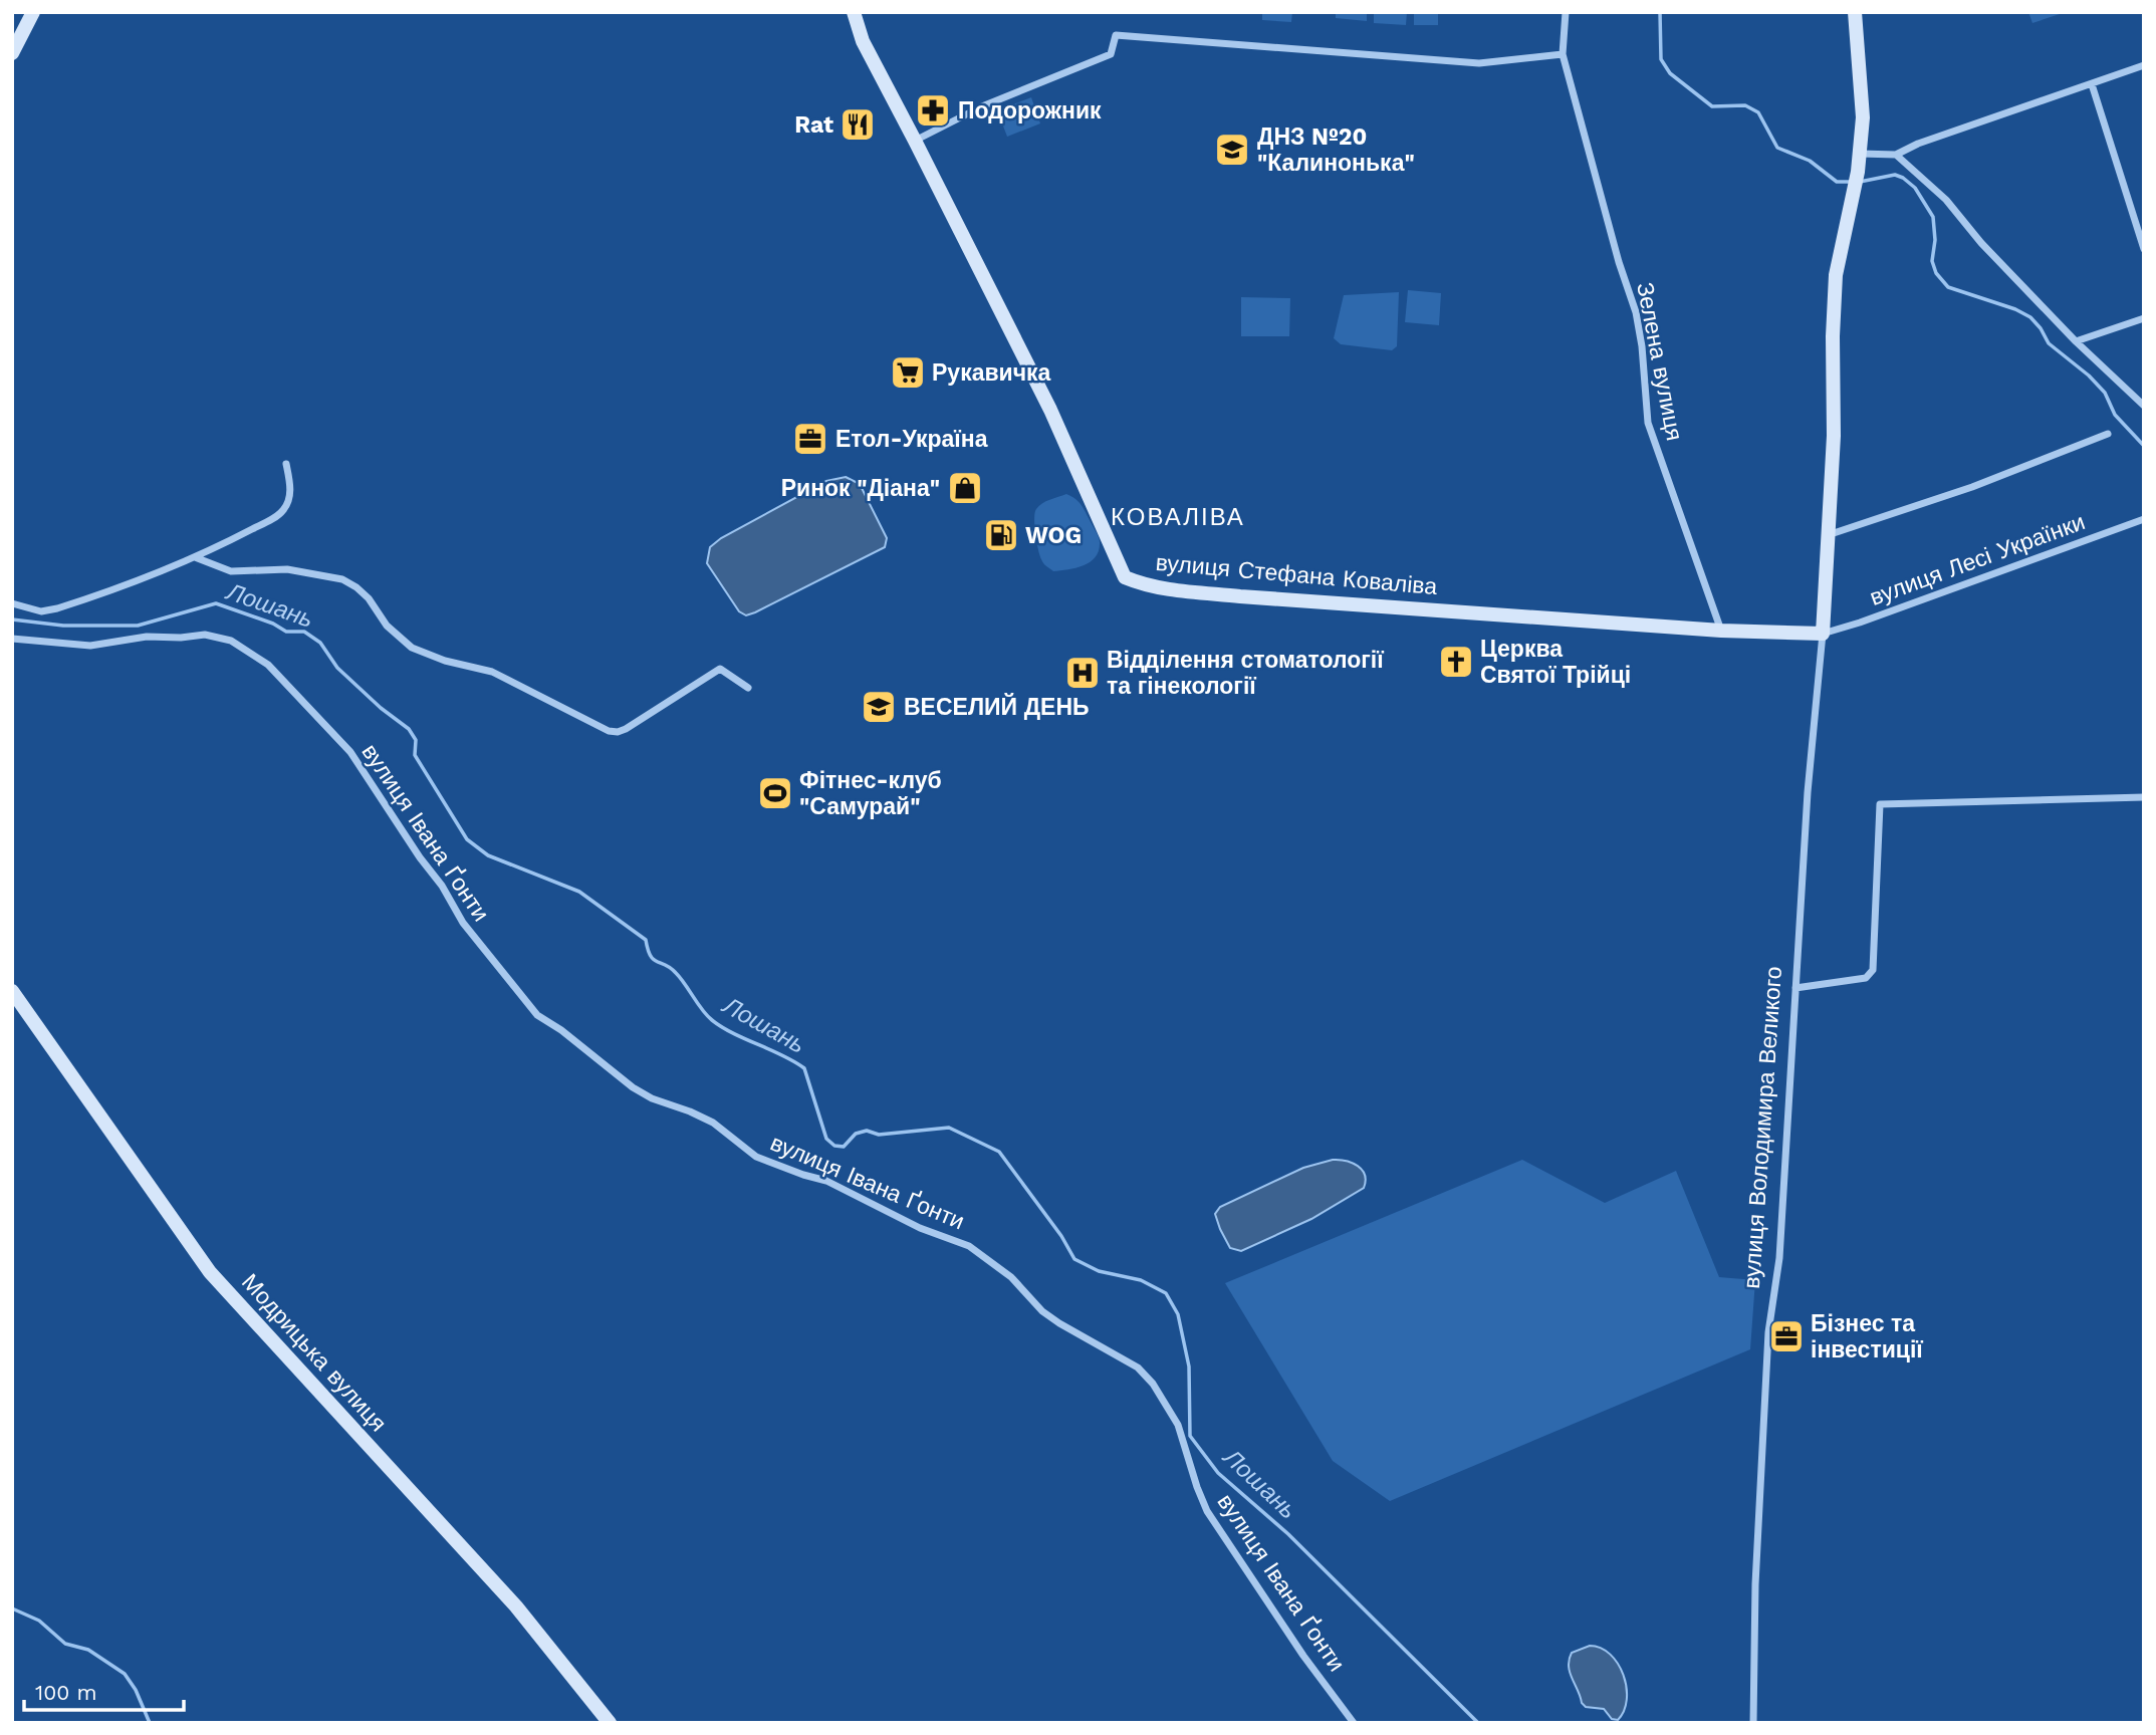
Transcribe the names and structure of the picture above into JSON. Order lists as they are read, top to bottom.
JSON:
{
  "streets": {
    "street": [
      "Зелена вулиця",
      "вулиця Лесі Українки",
      "вулиця Стефана Коваліва",
      "вулиця Івана Ґонти",
      "вулиця Володимира Великого",
      "Модрицька вулиця"
    ]
  },
  "crossings": [
    ["Зелена вулиця", "вулиця Стефана Коваліва"],
    ["вулиця Лесі Українки", "вулиця Стефана Коваліва"],
    ["вулиця Лесі Українки", "вулиця Володимира Великого"],
    ["вулиця Стефана Коваліва", "вулиця Володимира Великого"]
  ],
  "districts": ["КОВАЛІВА"],
  "water": ["Лошань"],
  "places": {
    "pharmacy": ["Подорожник"],
    "restaurant": ["Rat"],
    "school or university": ["ДНЗ №20 \"Калинонька\"", "ВЕСЕЛИЙ ДЕНЬ"],
    "supermarket": ["Рукавичка"],
    "office": ["Етол-Україна", "Бізнес та інвестиції"],
    "shop": ["Ринок \"Діана\""],
    "fuel station": ["WOG"],
    "church": ["Церква Святої Трійці"],
    "hospital": ["Відділення стоматології та гінекології"],
    "sports": ["Фітнес-клуб \"Самурай\""]
  },
  "scale_bar": "100 m"
}
